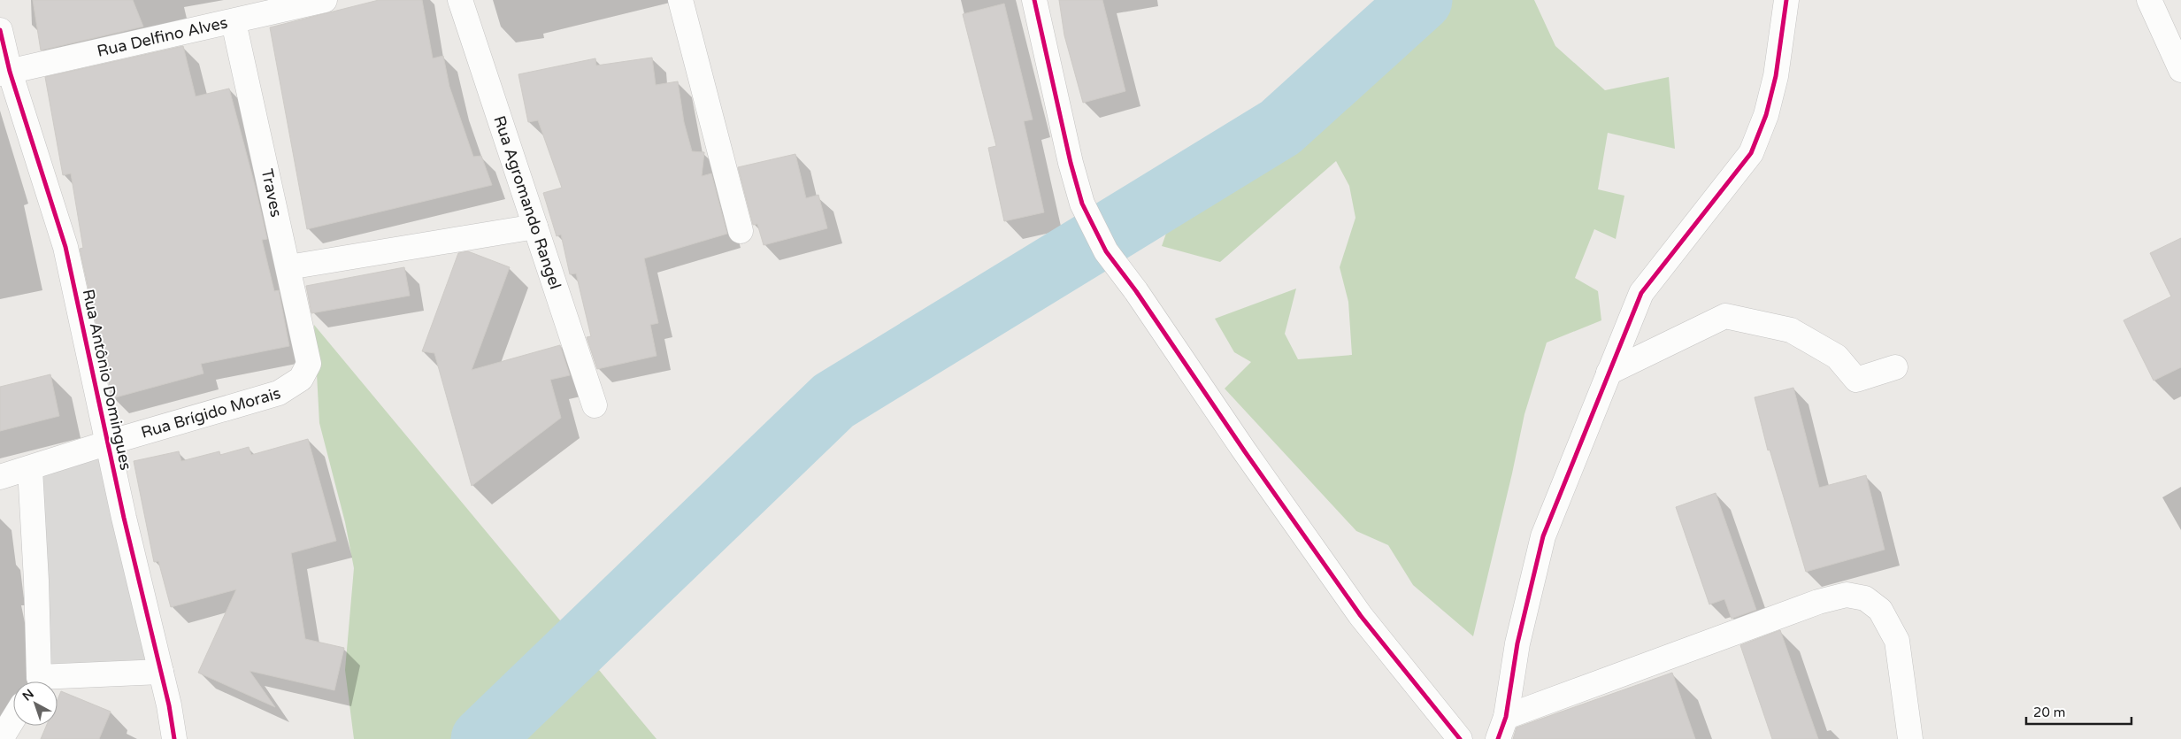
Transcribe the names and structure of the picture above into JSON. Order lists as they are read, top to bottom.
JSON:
{
  "streets": {
    "street": [
      "Rua Delfino Alves",
      "Traves",
      "Rua Agromando Rangel",
      "Rua Antônio Domingues",
      "Rua Brígido Morais"
    ]
  },
  "crossings": [
    ["Rua Delfino Alves", "Traves"],
    ["Rua Delfino Alves", "Rua Antônio Domingues"],
    ["Traves", "Rua Brígido Morais"],
    ["Rua Antônio Domingues", "Rua Brígido Morais"]
  ],
  "scale_bar": "20 m",
  "north": "top left"
}
